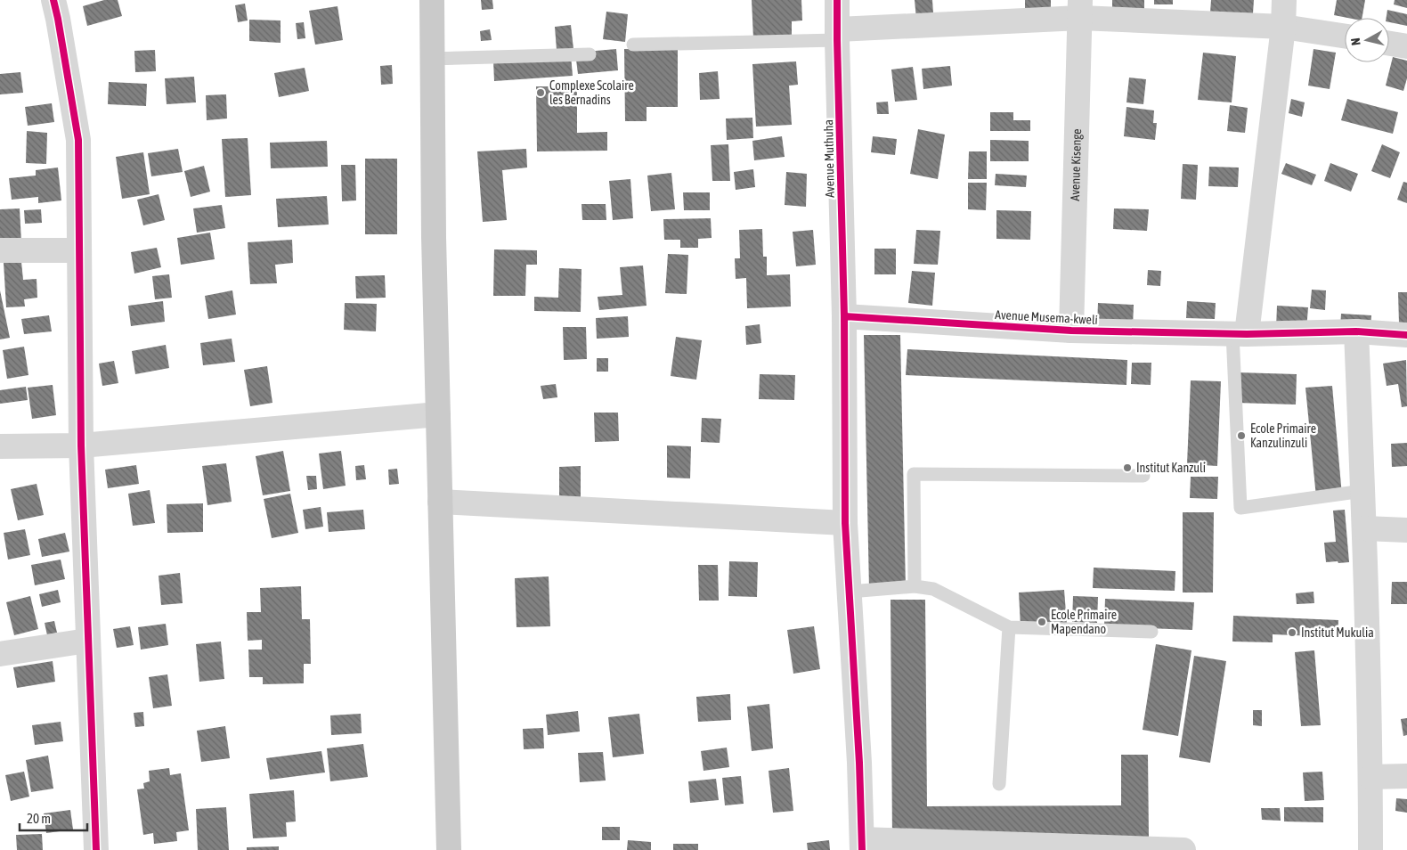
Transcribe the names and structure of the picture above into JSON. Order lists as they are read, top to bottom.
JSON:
{
  "streets": {
    "street": ["Avenue Muthuha", "Avenue Kisenge", "Avenue Musema-kweli"]
  },
  "crossings": [
    ["Avenue Muthuha", "Avenue Musema-kweli"],
    ["Avenue Kisenge", "Avenue Musema-kweli"]
  ],
  "places": [
    "Complexe Scolaire les Bernadins",
    "Ecole Primaire Kanzulinzuli",
    "Institut Kanzuli",
    "Ecole Primaire Mapendano",
    "Institut Mukulia"
  ],
  "scale_bar": "20 m",
  "north": "left"
}
